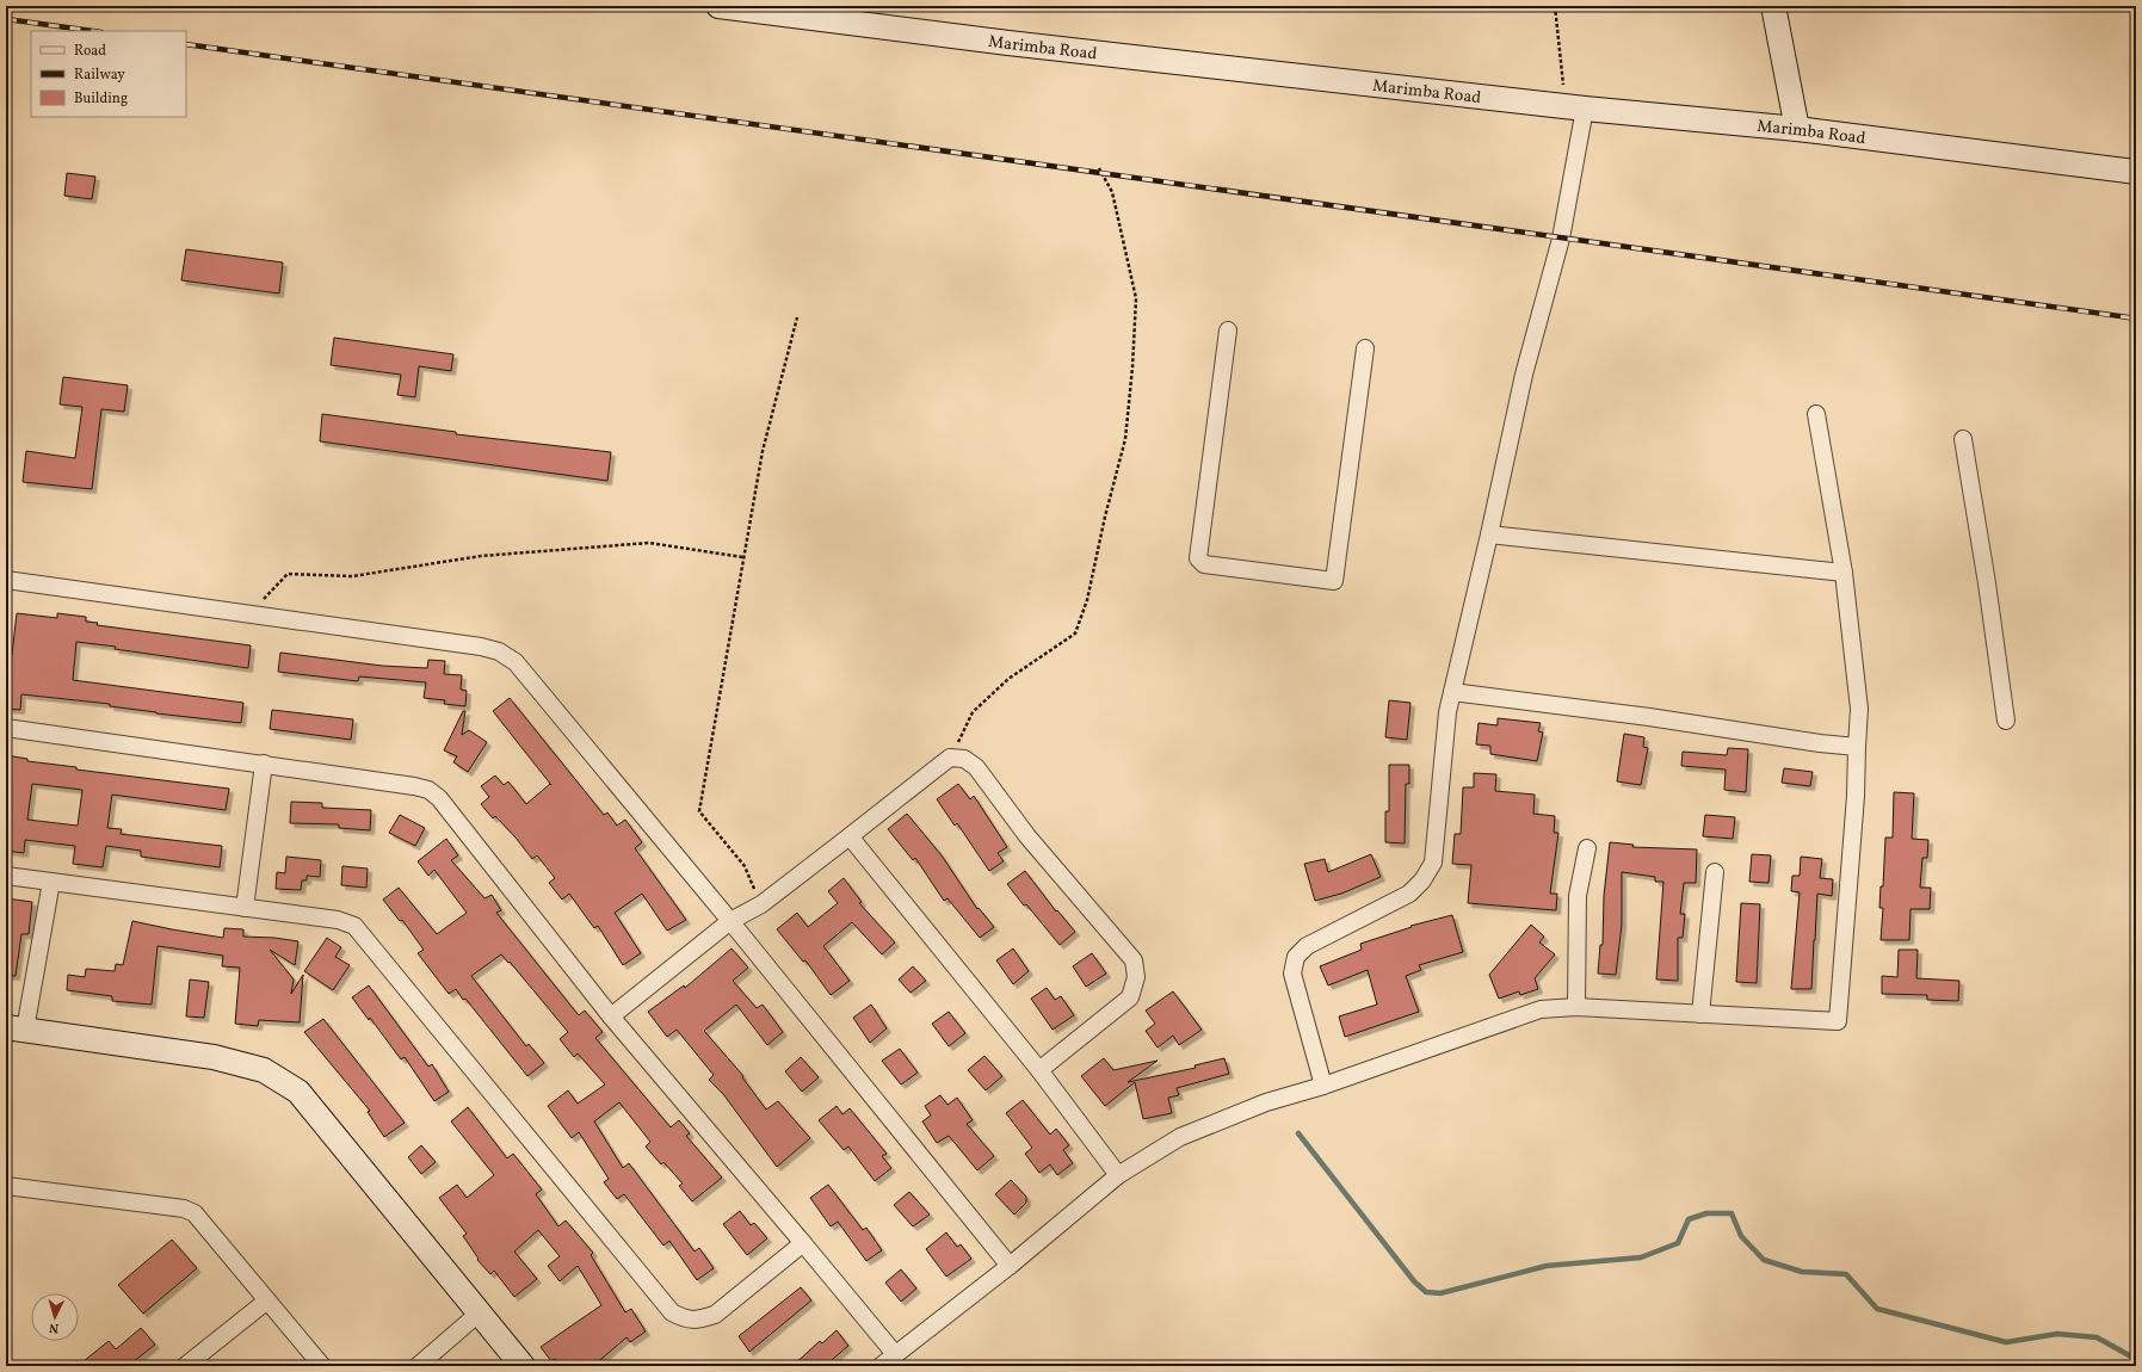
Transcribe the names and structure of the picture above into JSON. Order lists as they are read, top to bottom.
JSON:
{
  "streets": {
    "street": ["Marimba Road"]
  },
  "legend": ["Road", "Railway", "Building"],
  "north": "bottom"
}
